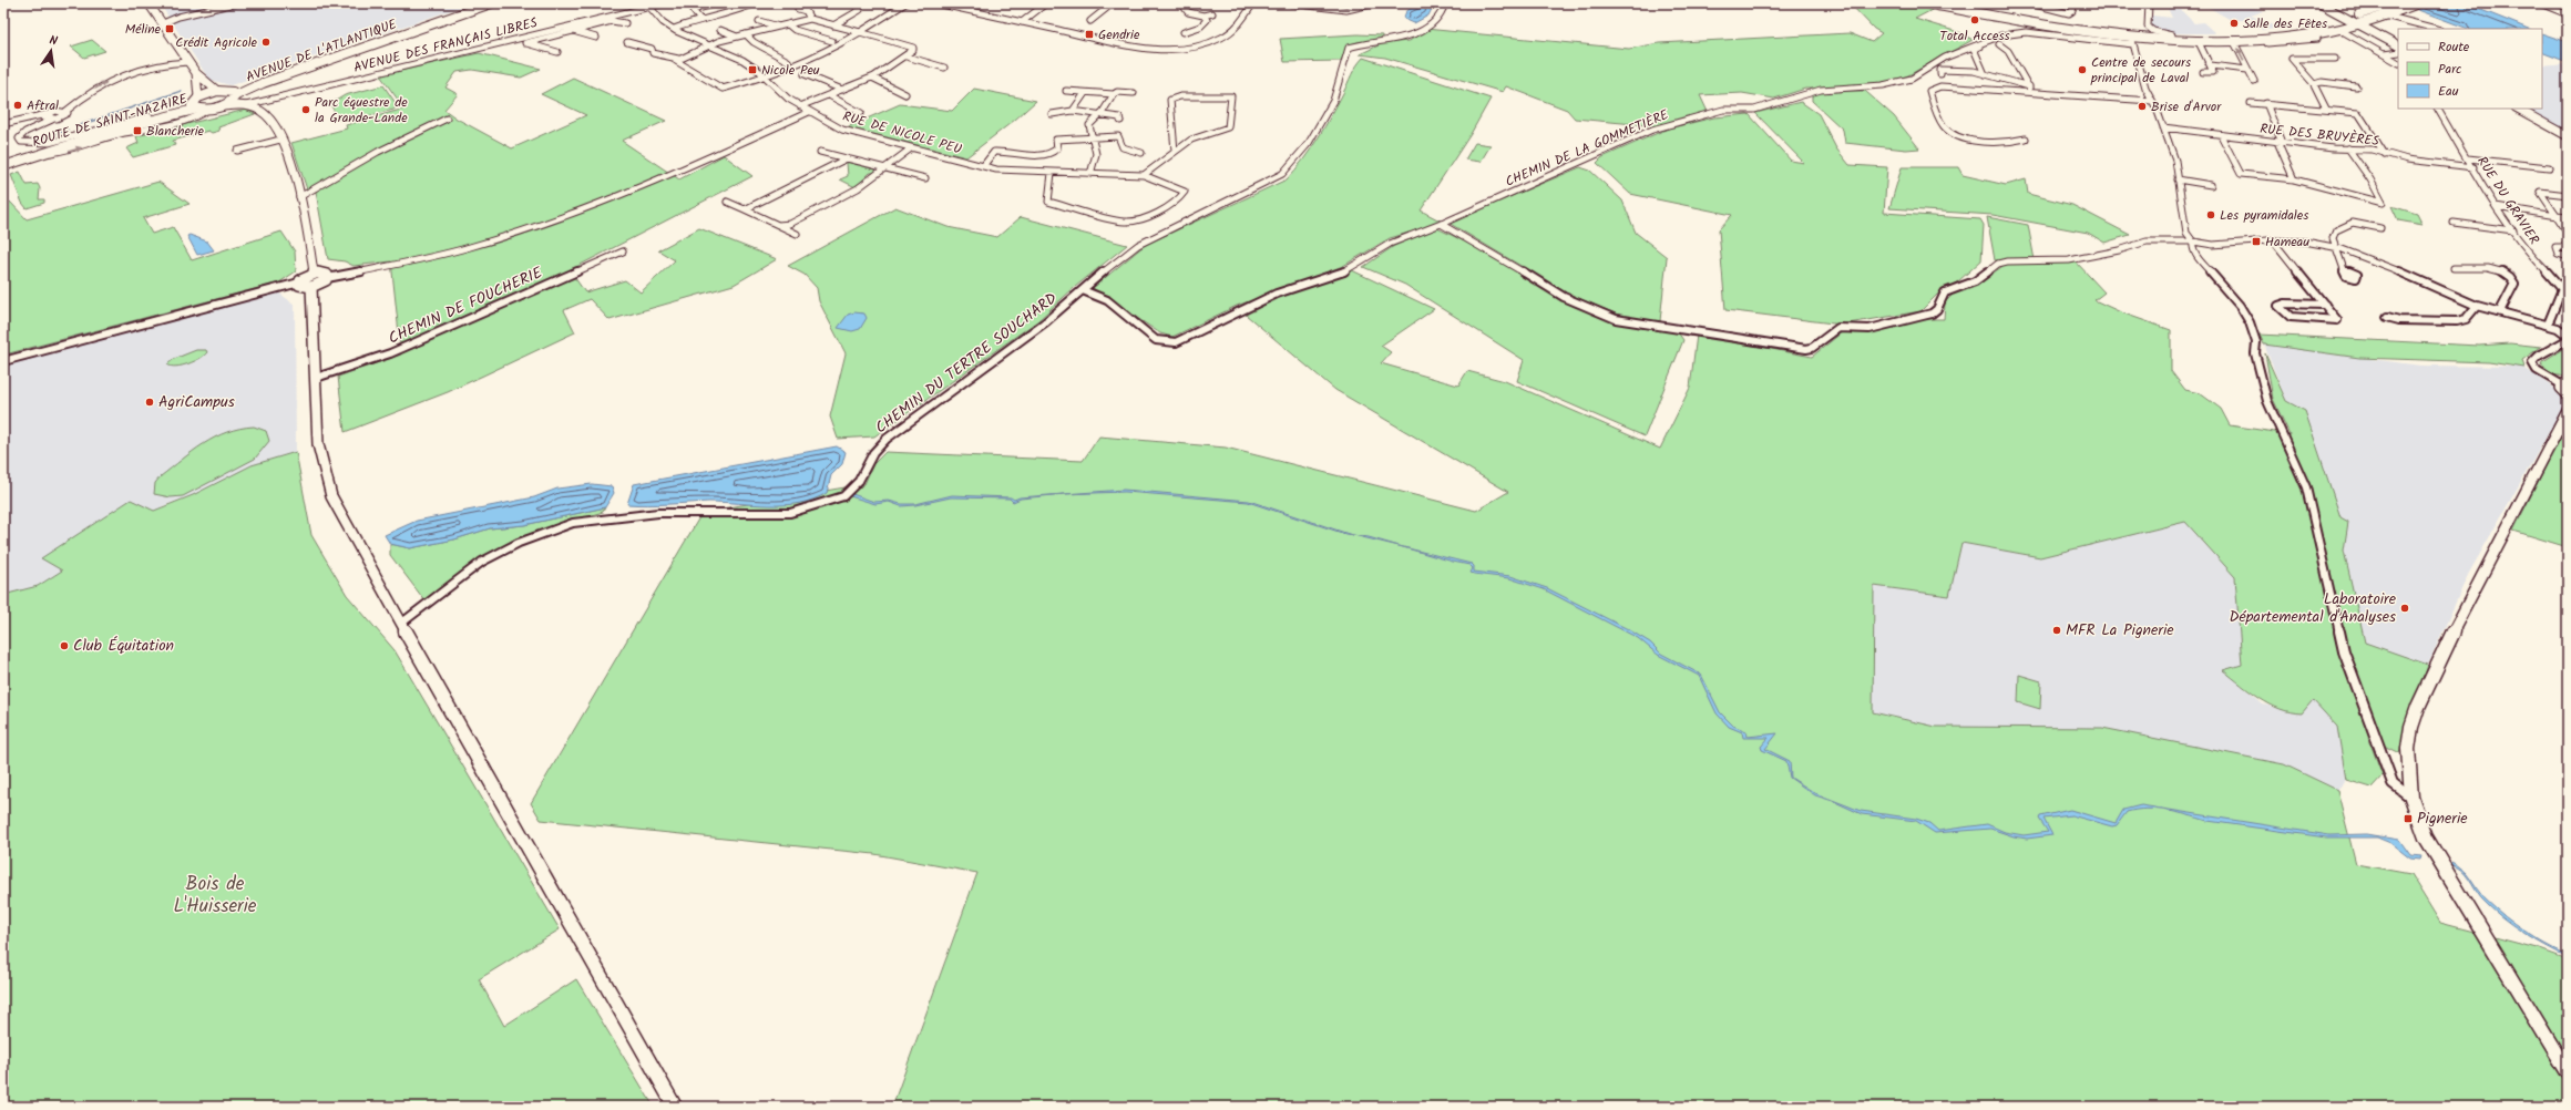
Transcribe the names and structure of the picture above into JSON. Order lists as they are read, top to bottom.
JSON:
{
  "streets": {
    "main road": ["AVENUE DE L'ATLANTIQUE", "ROUTE DE SAINT-NAZAIRE"],
    "street": [
      "AVENUE DES FRANÇAIS LIBRES",
      "RUE DE NICOLE PEU",
      "RUE DES BRUYÈRES",
      "CHEMIN DE LA GOMMETIÈRE",
      "RUE DU GRAVIER",
      "CHEMIN DE FOUCHERIE",
      "CHEMIN DU TERTRE SOUCHARD"
    ]
  },
  "crossings": [
    ["AVENUE DES FRANÇAIS LIBRES", "RUE DE NICOLE PEU"],
    ["AVENUE DE L'ATLANTIQUE", "ROUTE DE SAINT-NAZAIRE"],
    ["RUE DES BRUYÈRES", "RUE DU GRAVIER"],
    ["CHEMIN DE LA GOMMETIÈRE", "CHEMIN DU TERTRE SOUCHARD"]
  ],
  "parks": ["Bois de L'Huisserie"],
  "places": {
    "other": [
      "Total Access",
      "Salle des Fêtes",
      "Crédit Agricole",
      "Centre de secours principal de Laval",
      "Aftral",
      "Brise d'Arvor",
      "Parc équestre de la Grande-Lande",
      "Les pyramidales",
      "AgriCampus",
      "Laboratoire Départemental d'Analyses",
      "MFR La Pignerie",
      "Club Équitation"
    ],
    "transit": [
      "Méline",
      "Gendrie",
      "Nicole Peu",
      "Blancherie",
      "Hameau",
      "Pignerie"
    ]
  },
  "legend": ["Route", "Parc", "Eau"],
  "north": "top"
}
